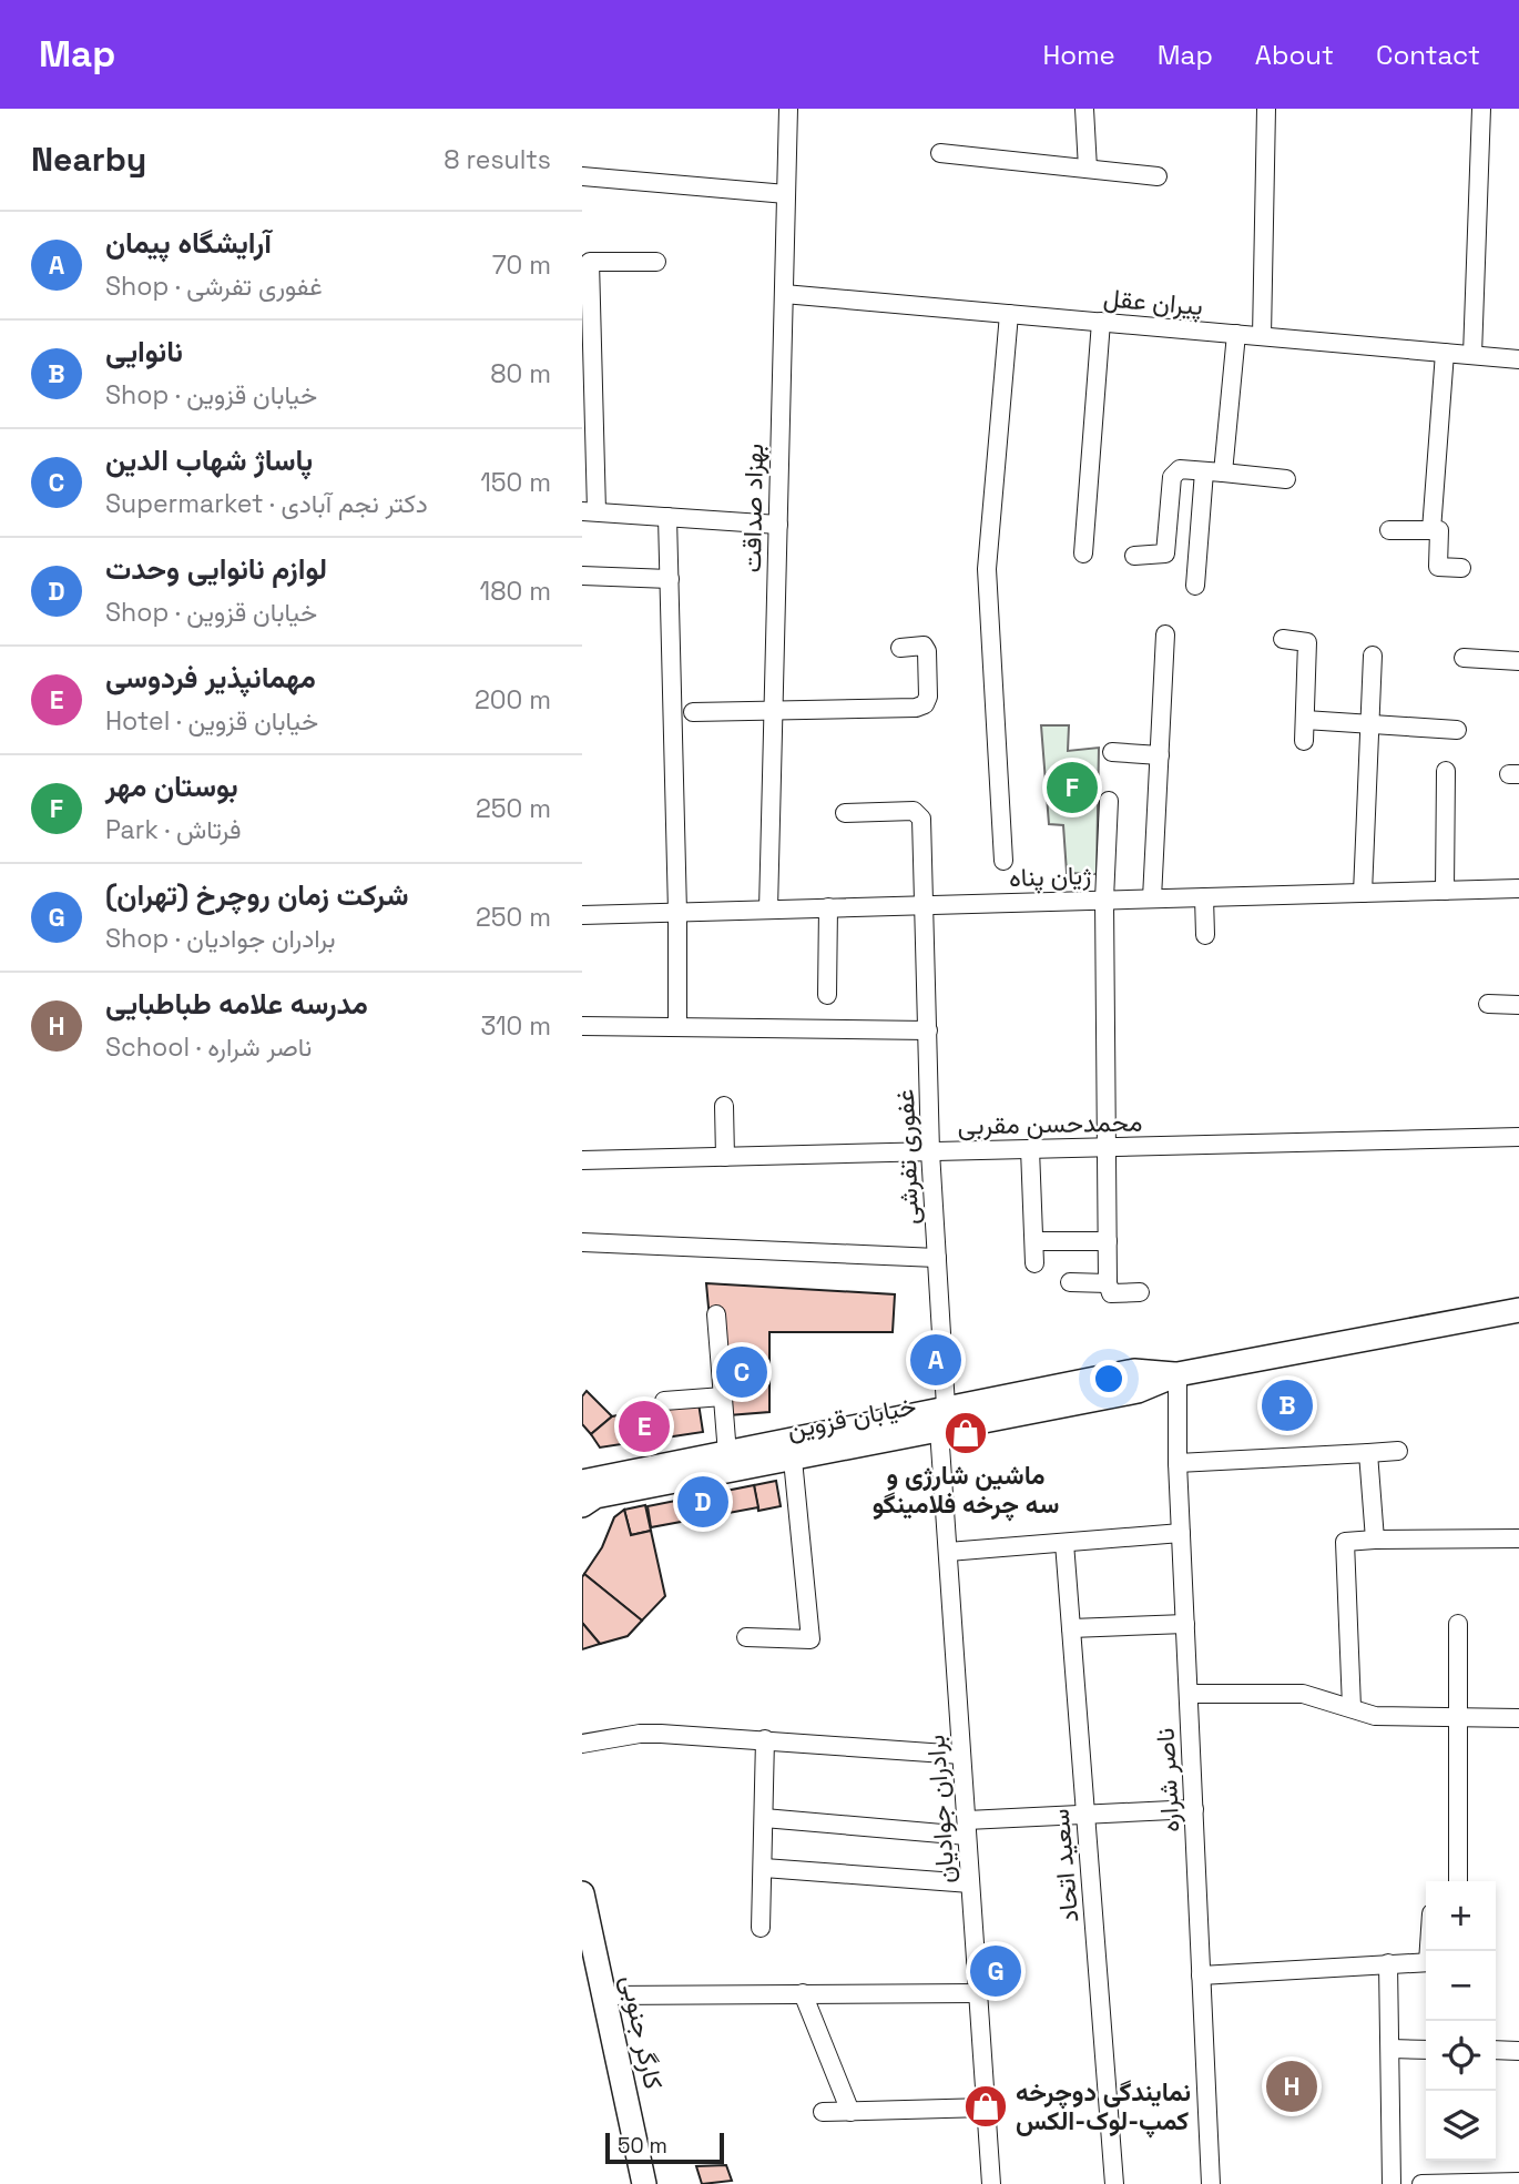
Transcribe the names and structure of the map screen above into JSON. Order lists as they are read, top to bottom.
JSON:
{
  "streets": {
    "main road": ["خیابان قزوین", "کارگر جنوبی"],
    "street": [
      "پیران عقل",
      "بهزاد صداقت",
      "ژیان پناه",
      "محمدحسن مقربی",
      "غفوری تفرشی",
      "ناصر شراره",
      "برادران جوادیان",
      "سعید اتحاد"
    ]
  },
  "crossings": [
    ["پیران عقل", "بهزاد صداقت"],
    ["بهزاد صداقت", "ژیان پناه"],
    ["ژیان پناه", "غفوری تفرشی"],
    ["محمدحسن مقربی", "غفوری تفرشی"],
    ["غفوری تفرشی", "خیابان قزوین"],
    ["غفوری تفرشی", "برادران جوادیان"],
    ["خیابان قزوین", "ناصر شراره"],
    ["خیابان قزوین", "برادران جوادیان"]
  ],
  "places": {
    "shop": ["ماشین شارژی و سه چرخه فلامینگو", "نمایندگی دوچرخه کمپ-لوک-الکس"]
  },
  "scale_bar": "50 m",
  "page": {
    "header": "Map",
    "nav": [
      "Home",
      "Map",
      "About",
      "Contact"
    ],
    "heading": ["Nearby", "8 results"],
    "list": [
      {
        "mark": "A",
        "name": "آرایشگاه پیمان",
        "note": "Shop · غفوری تفرشی",
        "value": "70 m"
      },
      {
        "mark": "B",
        "name": "نانوایی",
        "note": "Shop · خیابان قزوین",
        "value": "80 m"
      },
      {
        "mark": "C",
        "name": "پاساژ شهاب الدین",
        "note": "Supermarket · دکتر نجم آبادی",
        "value": "150 m"
      },
      {
        "mark": "D",
        "name": "لوازم نانوایی وحدت",
        "note": "Shop · خیابان قزوین",
        "value": "180 m"
      },
      {
        "mark": "E",
        "name": "مهمانپذیر فردوسی",
        "note": "Hotel · خیابان قزوین",
        "value": "200 m"
      },
      {
        "mark": "F",
        "name": "بوستان مهر",
        "note": "Park · فرتاش",
        "value": "250 m"
      },
      {
        "mark": "G",
        "name": "شرکت زمان روچرخ (تهران)",
        "note": "Shop · برادران جوادیان",
        "value": "250 m"
      },
      {
        "mark": "H",
        "name": "مدرسه علامه طباطبایی",
        "note": "School · ناصر شراره",
        "value": "310 m"
      }
    ],
    "pins": [
      "F",
      "A",
      "C",
      "B",
      "E",
      "D",
      "G",
      "H"
    ],
    "map_buttons": ["+", "−"],
    "scale": "50 m"
  }
}
